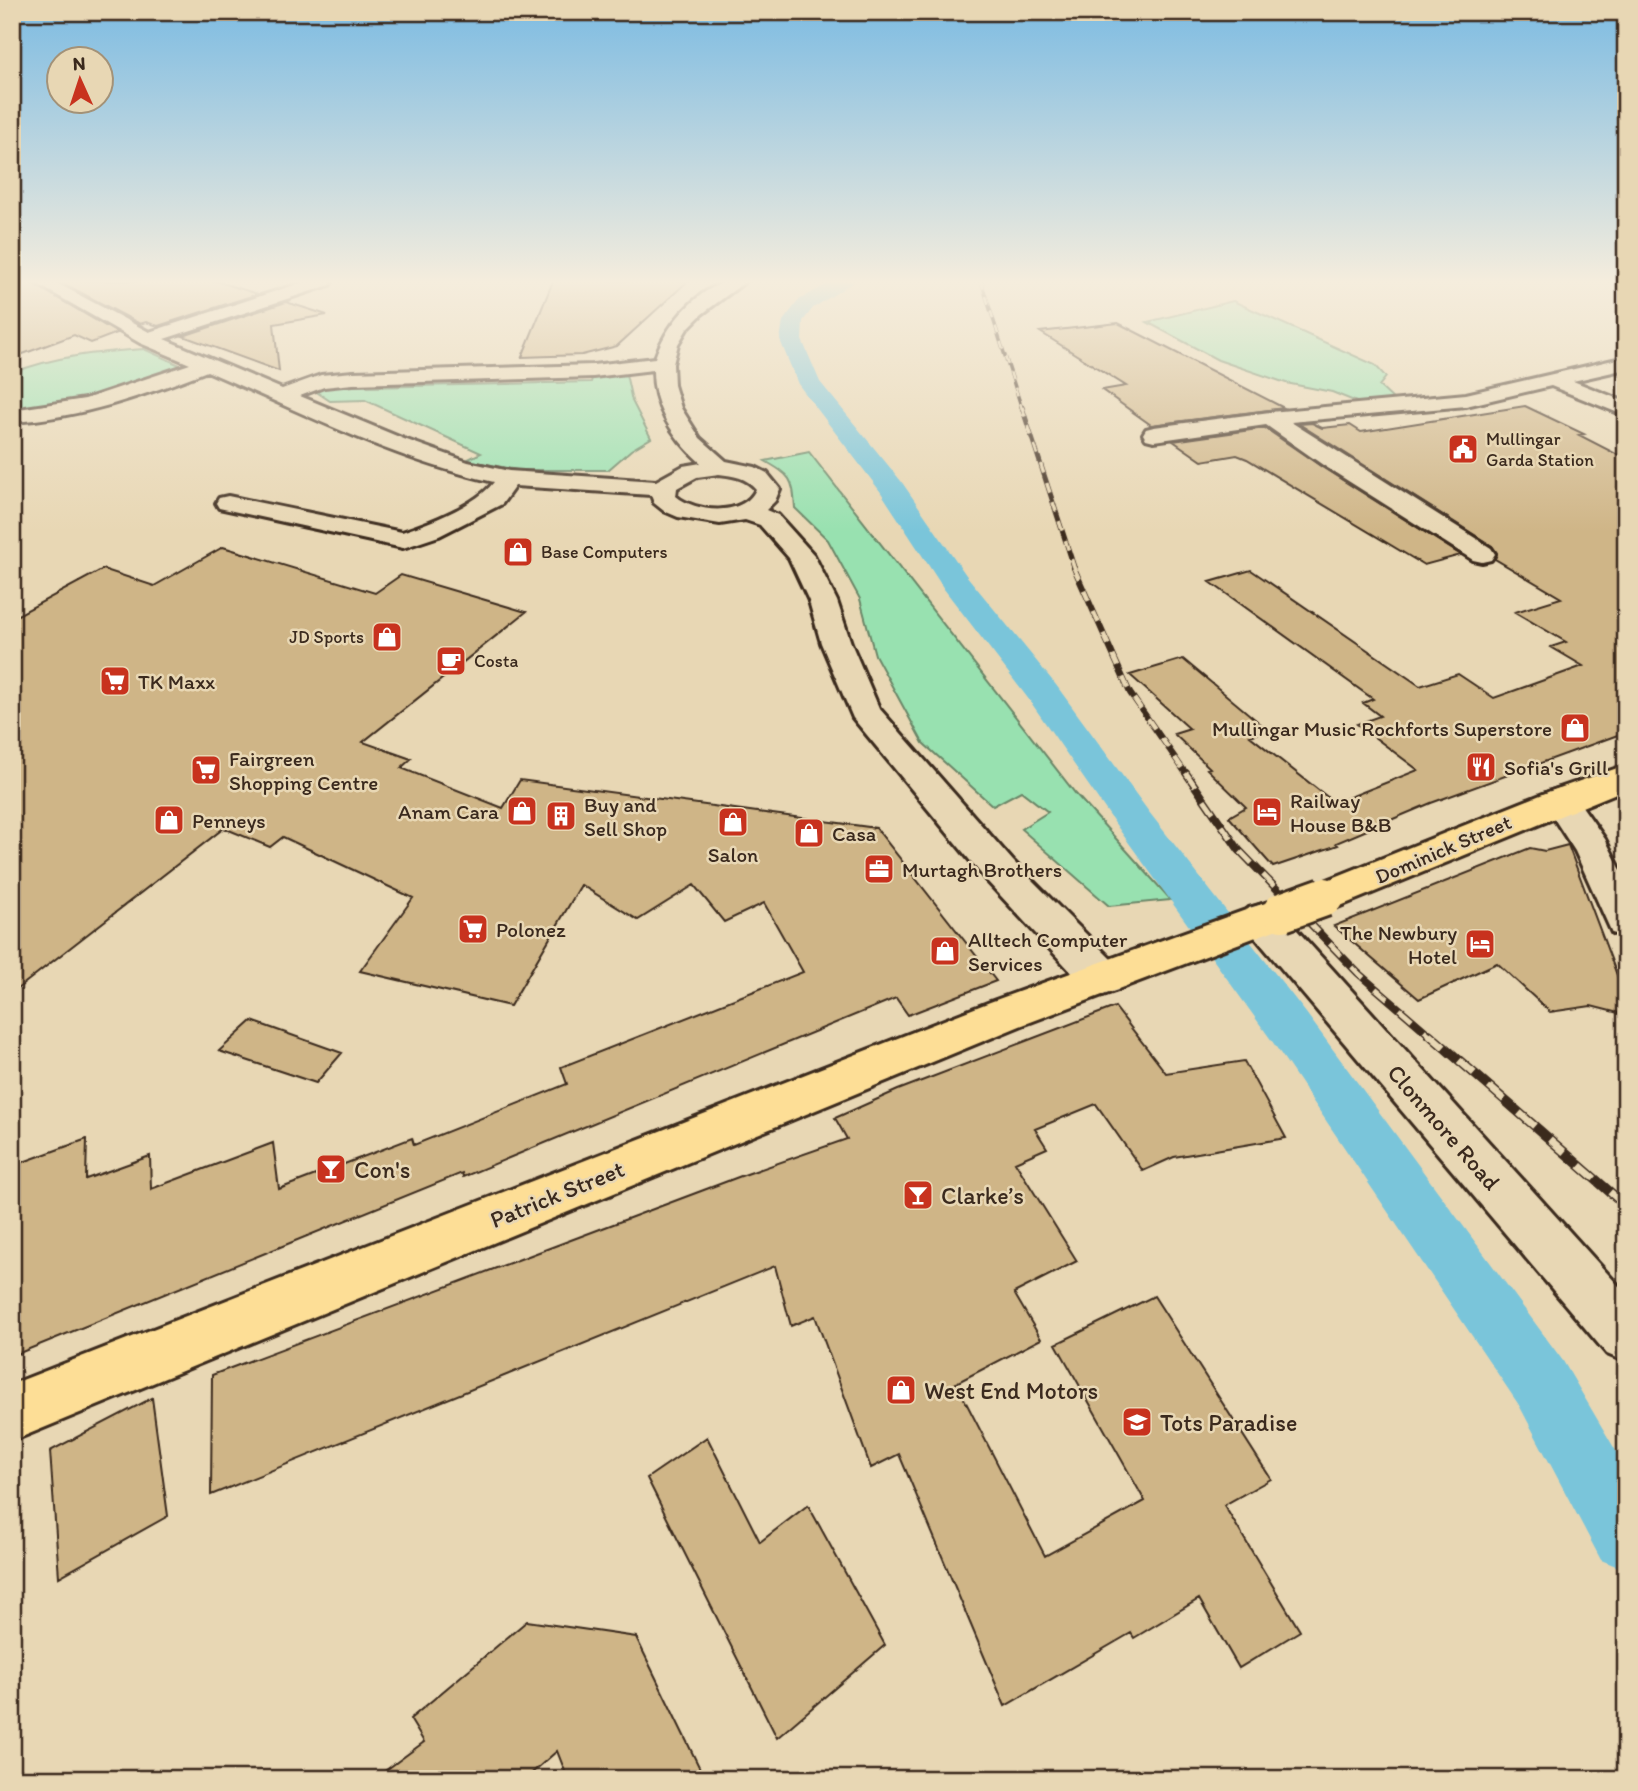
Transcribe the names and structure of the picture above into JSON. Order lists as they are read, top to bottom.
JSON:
{
  "streets": {
    "main road": ["Dominick Street", "Patrick Street"],
    "street": ["Clonmore Road"]
  },
  "crossings": [
    ["Dominick Street", "Clonmore Road"],
    ["Dominick Street", "Patrick Street"]
  ],
  "places": {
    "public building": ["Mullingar Garda Station"],
    "shop": [
      "Base Computers",
      "JD Sports",
      "Mullingar Music Rochforts Superstore",
      "Anam Cara",
      "Penneys",
      "Salon",
      "Casa",
      "Alltech Computer Services",
      "West End Motors"
    ],
    "cafe": ["Costa"],
    "supermarket": ["TK Maxx", "Fairgreen Shopping Centre", "Polonez"],
    "restaurant": ["Sofia's Grill"],
    "hotel": ["Railway House B&B", "The Newbury Hotel"],
    "building": ["Buy and Sell Shop"],
    "office": ["Murtagh Brothers"],
    "bar": ["Con's", "Clarke’s"],
    "school or university": ["Tots Paradise"]
  },
  "north": "top"
}
